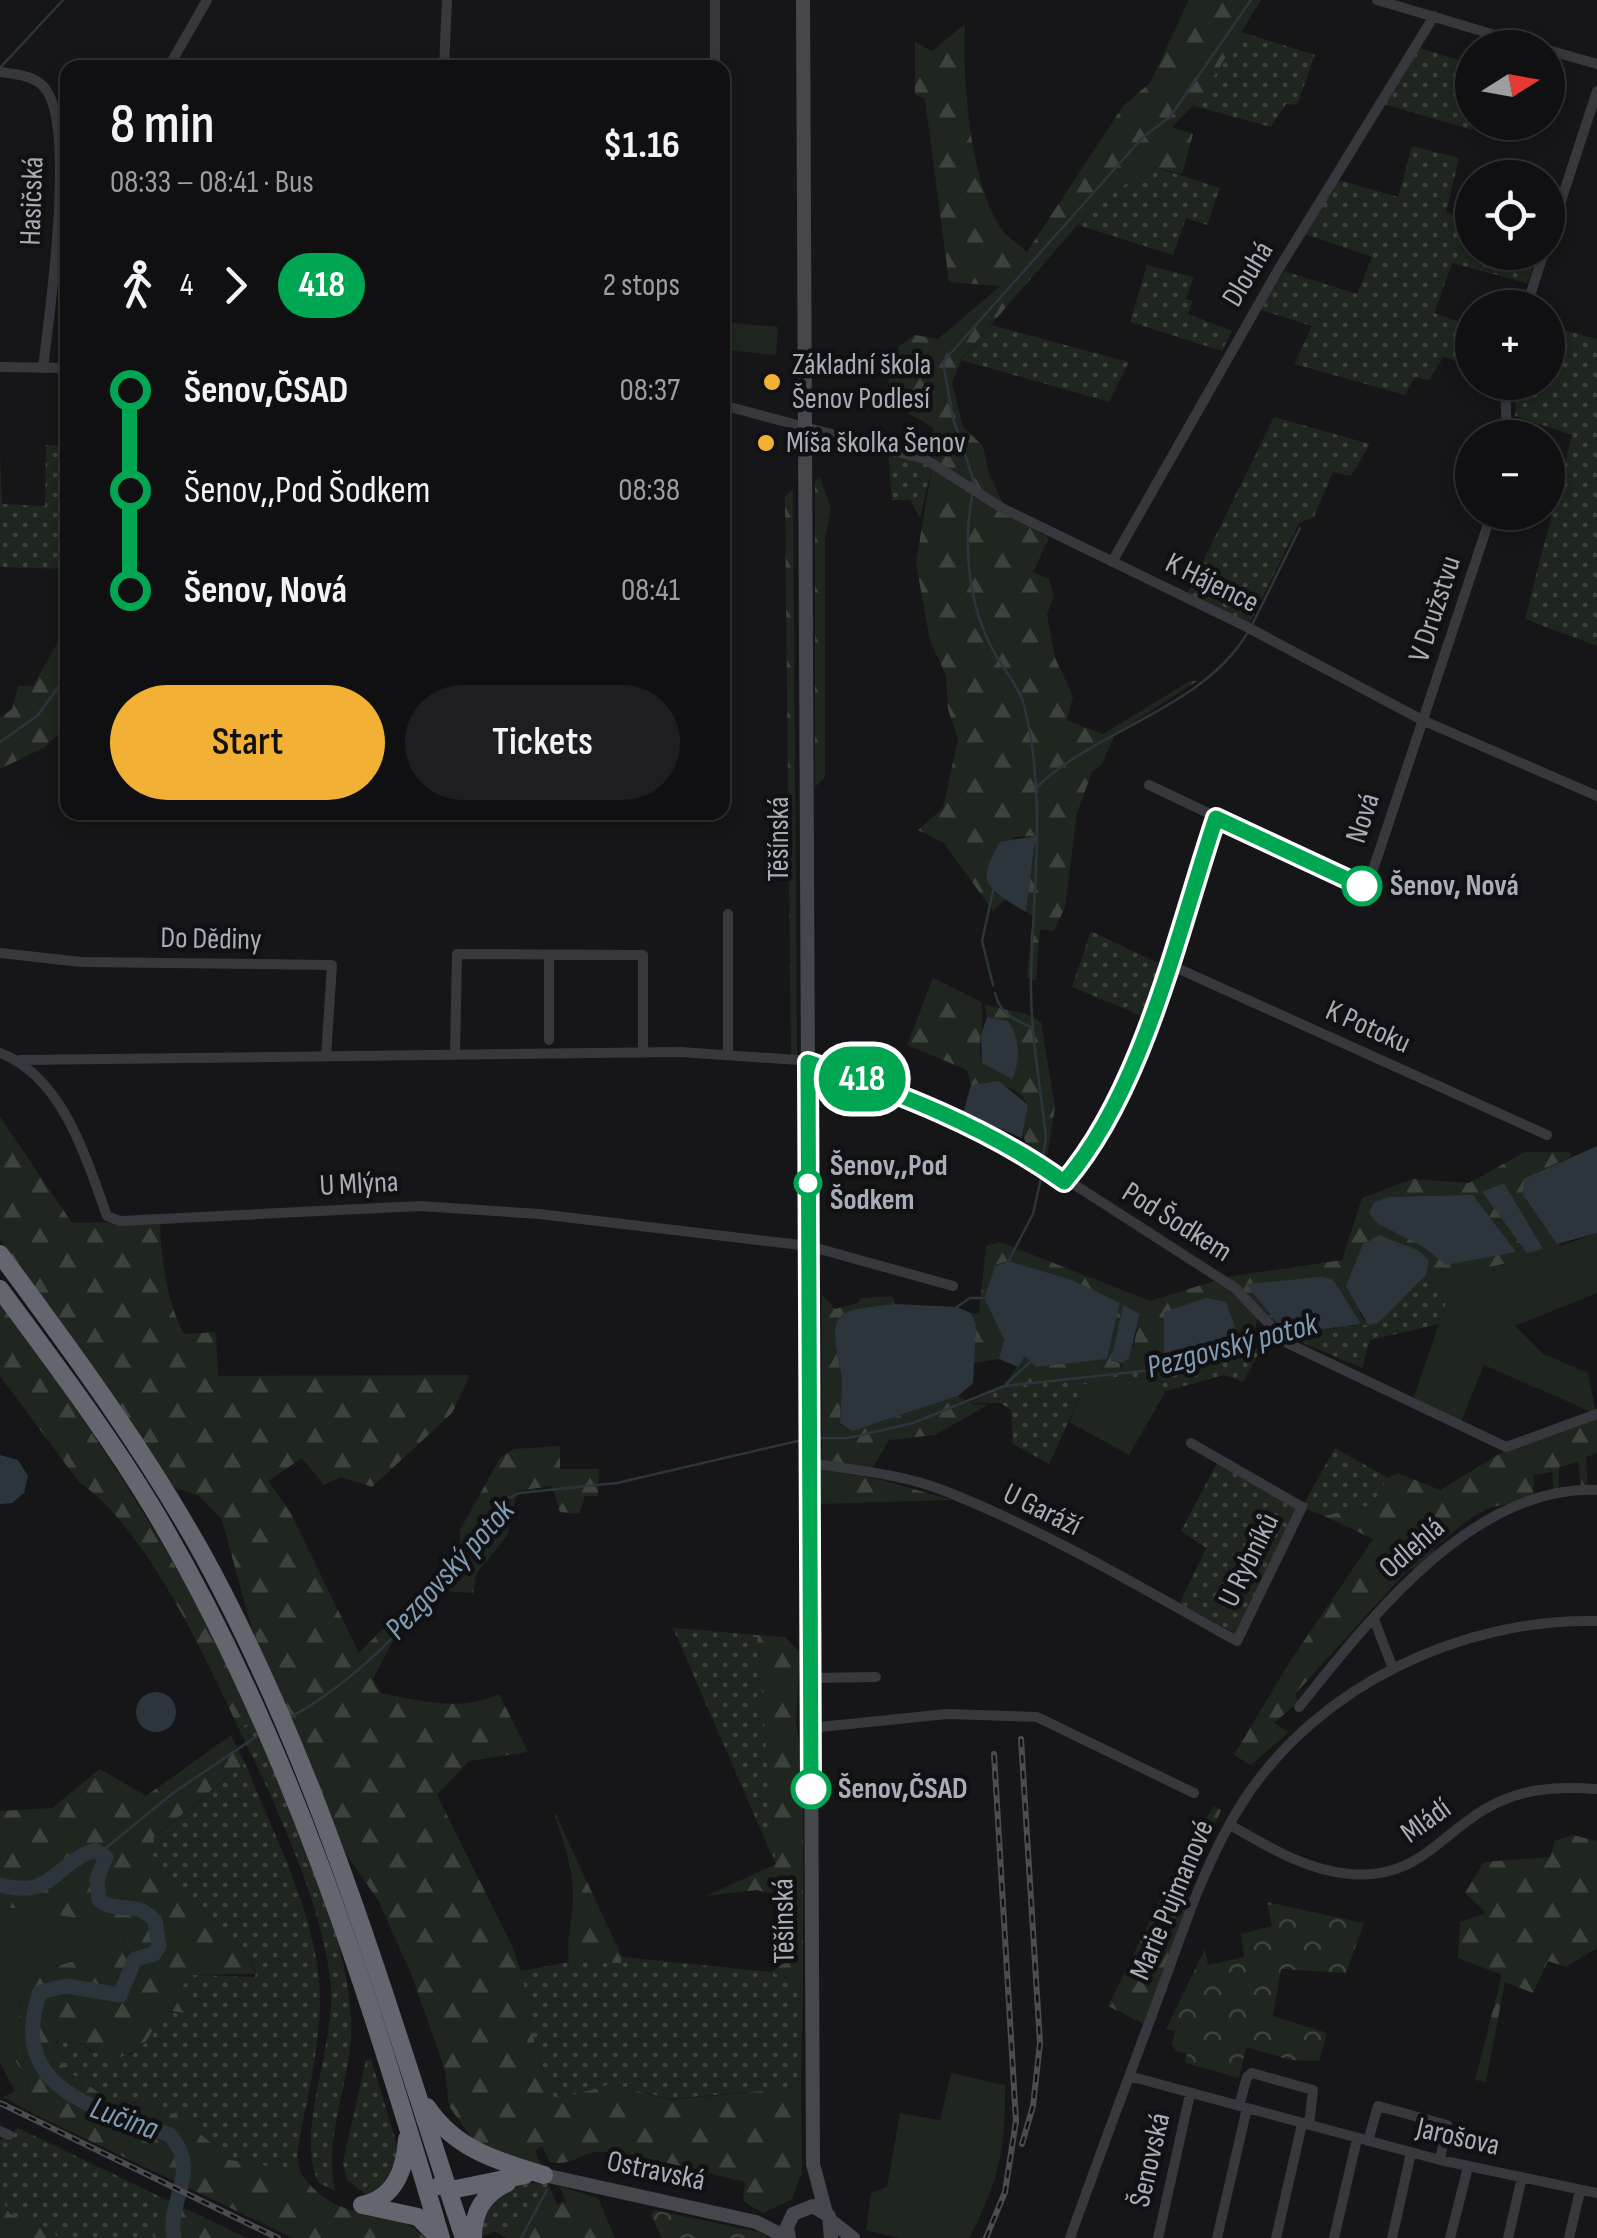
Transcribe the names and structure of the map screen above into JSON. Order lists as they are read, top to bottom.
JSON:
{
  "streets": {
    "main road": ["Těšínská", "Ostravská"],
    "street": [
      "Hasičská",
      "Dlouhá",
      "K Hájence",
      "V Družstvu",
      "Nová",
      "Do Dědiny",
      "K Potoku",
      "U Mlýna",
      "Pod Šodkem",
      "U Garáží",
      "Odlehlá",
      "U Rybníků",
      "Mládí",
      "Marie Pujmanové",
      "Jarošova",
      "Šenovská"
    ]
  },
  "crossings": [
    ["Dlouhá", "K Hájence"],
    ["K Hájence", "V Družstvu"],
    ["K Hájence", "Nová"],
    ["K Hájence", "Těšínská"],
    ["V Družstvu", "Nová"],
    ["Těšínská", "U Mlýna"],
    ["Těšínská", "Pod Šodkem"],
    ["Těšínská", "U Garáží"],
    ["Těšínská", "Ostravská"],
    ["U Garáží", "U Rybníků"],
    ["Mládí", "Marie Pujmanové"],
    ["Marie Pujmanové", "Jarošova"],
    ["Jarošova", "Šenovská"]
  ],
  "water": ["Pezgovský potok", "Lučina"],
  "places": [
    "Základní škola Šenov Podlesí",
    "Míša školka Šenov",
    "Šenov, Nová",
    "Šenov,,Pod Šodkem",
    "Šenov,ČSAD"
  ],
  "lines": ["bus line 418"],
  "north": "right",
  "page": {
    "on_map": "418",
    "map_buttons": ["+", "−"],
    "heading": ["8 min", "08:33 – 08:41 · Bus", "$1.16"],
    "legs": ["4", "418", "2 stops"],
    "list": [
      {
        "name": "Šenov,ČSAD",
        "value": "08:37"
      },
      {
        "name": "Šenov,,Pod Šodkem",
        "value": "08:38"
      },
      {
        "name": "Šenov, Nová",
        "value": "08:41"
      }
    ],
    "buttons": ["Start", "Tickets"]
  }
}
